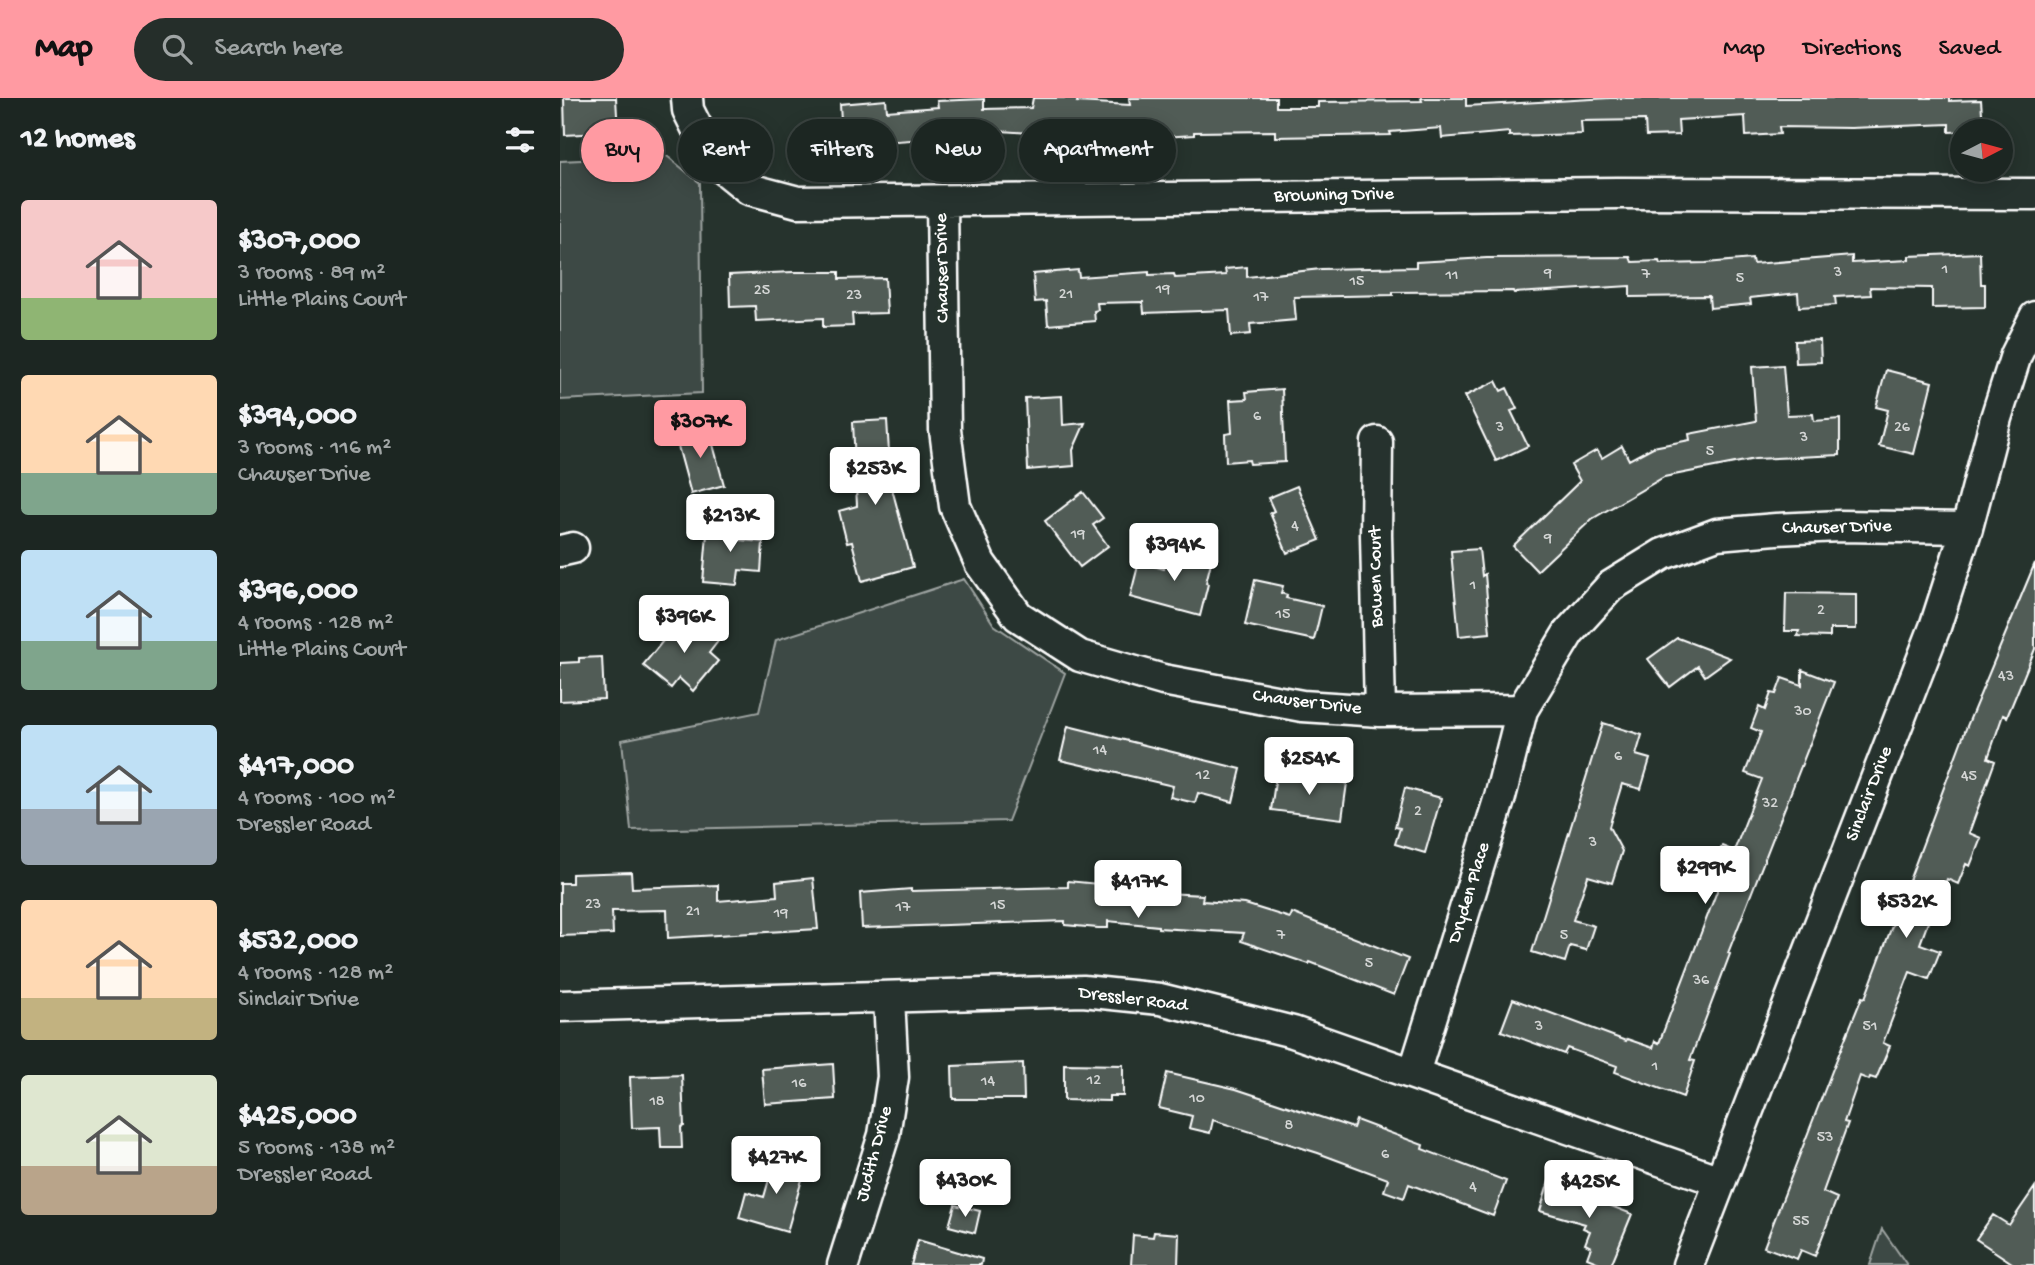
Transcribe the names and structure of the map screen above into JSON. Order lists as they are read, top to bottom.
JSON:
{
  "streets": {
    "street": [
      "Browning Drive",
      "Chauser Drive",
      "Bowen Court",
      "Sinclair Drive",
      "Dryden Place",
      "Dressler Road",
      "Judith Drive"
    ]
  },
  "crossings": [
    ["Browning Drive", "Chauser Drive"],
    ["Chauser Drive", "Bowen Court"],
    ["Chauser Drive", "Sinclair Drive"],
    ["Chauser Drive", "Dryden Place"],
    ["Sinclair Drive", "Dressler Road"],
    ["Dryden Place", "Dressler Road"],
    ["Dressler Road", "Judith Drive"]
  ],
  "house_numbers": [
    "1",
    "3",
    "9",
    "7",
    "11",
    "5",
    "15",
    "19",
    "25",
    "21",
    "23",
    "17",
    "6",
    "3",
    "26",
    "3",
    "5",
    "4",
    "19",
    "9",
    "1",
    "2",
    "15",
    "43",
    "30",
    "14",
    "6",
    "12",
    "45",
    "32",
    "2",
    "3",
    "23",
    "15",
    "17",
    "21",
    "19",
    "7",
    "5",
    "5",
    "36",
    "3",
    "51",
    "1",
    "12",
    "14",
    "16",
    "10",
    "18",
    "8",
    "53",
    "6",
    "4",
    "55"
  ],
  "north": "right",
  "page": {
    "header": "Map",
    "search": "Search here",
    "nav": ["Map", "Directions", "Saved"],
    "heading": "12 homes",
    "chip": [
      "Buy",
      "Rent",
      "Filters",
      "New",
      "Apartment"
    ],
    "list": [
      {
        "name": "$307,000",
        "note": "3 rooms · 89 m² · Little Plains Court"
      },
      {
        "name": "$394,000",
        "note": "3 rooms · 116 m² · Chauser Drive"
      },
      {
        "name": "$396,000",
        "note": "4 rooms · 128 m² · Little Plains Court"
      },
      {
        "name": "$417,000",
        "note": "4 rooms · 100 m² · Dressler Road"
      },
      {
        "name": "$532,000",
        "note": "4 rooms · 128 m² · Sinclair Drive"
      },
      {
        "name": "$425,000",
        "note": "5 rooms · 138 m² · Dressler Road"
      }
    ],
    "price": [
      "$307K",
      "$253K",
      "$213K",
      "$394K",
      "$396K",
      "$254K",
      "$299K",
      "$417K",
      "$532K",
      "$427K",
      "$430K",
      "$425K"
    ]
  }
}
